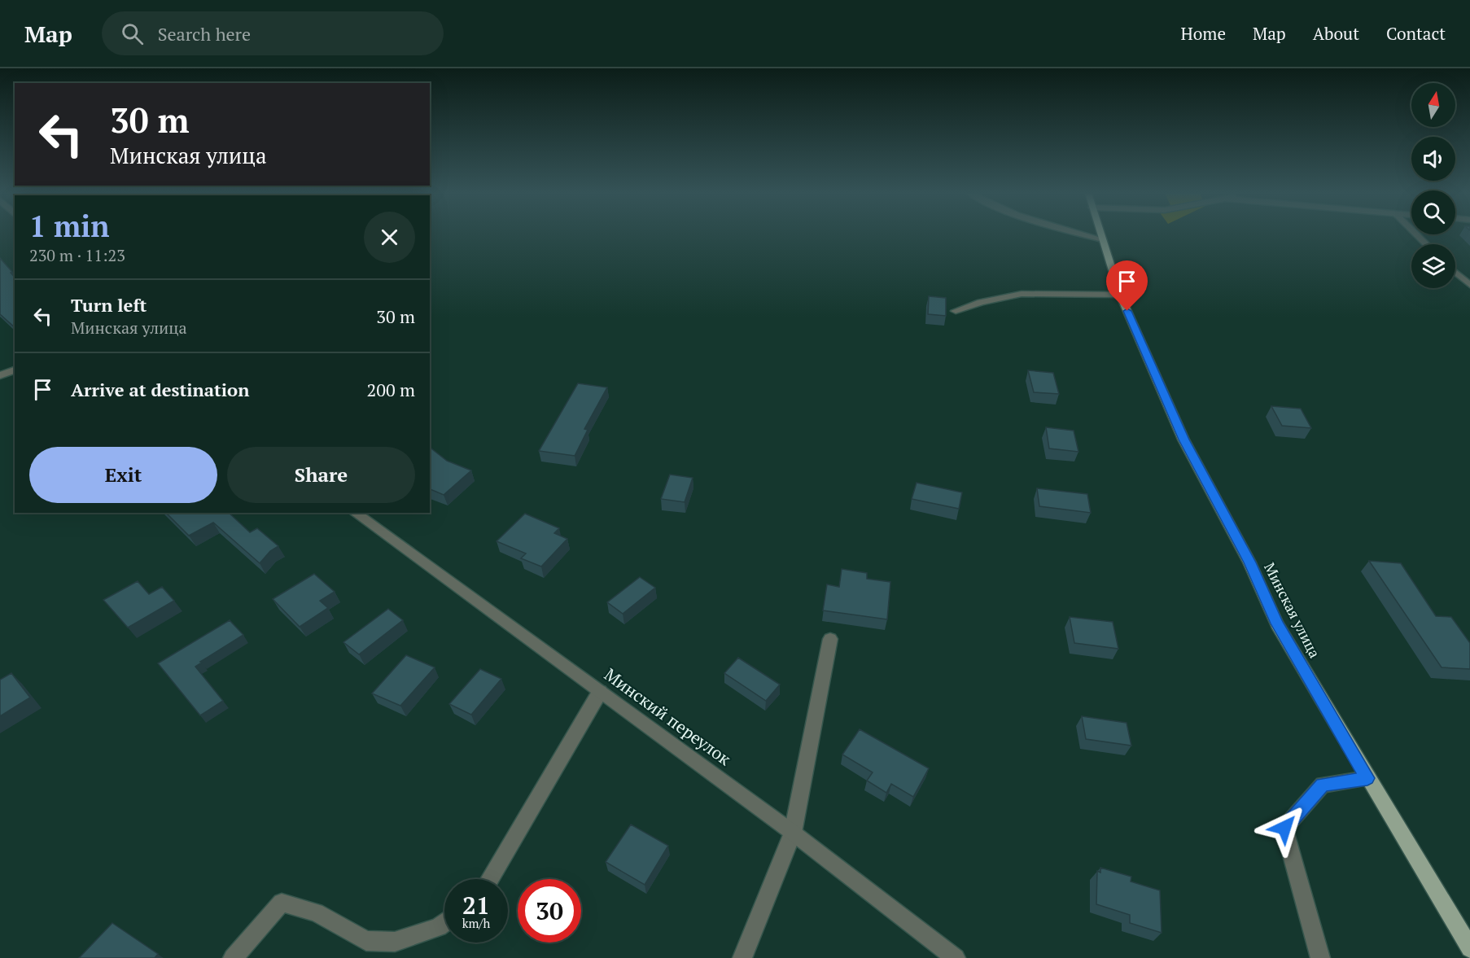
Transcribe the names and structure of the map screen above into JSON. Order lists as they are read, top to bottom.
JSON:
{
  "streets": {
    "main road": ["Минская улица"],
    "street": ["Минский переулок"]
  },
  "north": "top",
  "page": {
    "header": "Map",
    "search": "Search here",
    "nav": [
      "Home",
      "Map",
      "About",
      "Contact"
    ],
    "turn": ["30 m", "Минская улица"],
    "heading": ["1 min", "230 m · 11:23"],
    "list": [
      {
        "name": "Turn left",
        "note": "Минская улица",
        "value": "30 m"
      },
      {
        "name": "Arrive at destination",
        "value": "200 m"
      }
    ],
    "buttons": ["Exit", "Share"],
    "speed": "21 km/h",
    "limit": "30"
  }
}
